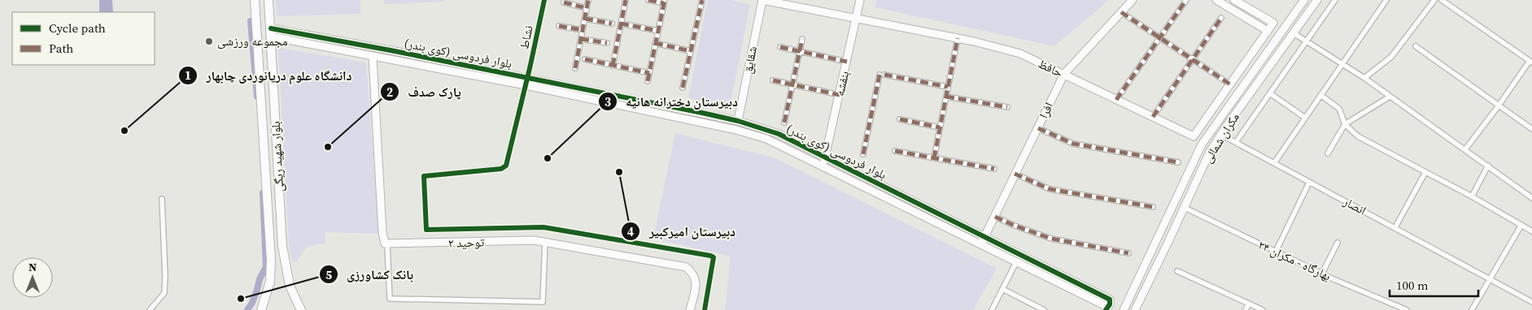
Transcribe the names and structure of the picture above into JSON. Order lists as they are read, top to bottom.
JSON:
{
  "streets": {
    "highway": ["بلوار شهید ریگی"],
    "street": [
      "نشاط",
      "بلوار فردوسی (کوی بندر)",
      "شقایق",
      "حافظ",
      "بنفشه",
      "افرا",
      "مکران شمالی",
      "انصار",
      "توحید ۲",
      "بهارگاه - مکران ۲۴"
    ]
  },
  "crossings": [
    ["نشاط", "بلوار فردوسی (کوی بندر)"],
    ["بلوار فردوسی (کوی بندر)", "شقایق"],
    ["بلوار فردوسی (کوی بندر)", "بنفشه"],
    ["بلوار فردوسی (کوی بندر)", "افرا"],
    ["بلوار فردوسی (کوی بندر)", "بلوار شهید ریگی"],
    ["شقایق", "حافظ"],
    ["حافظ", "بنفشه"],
    ["حافظ", "افرا"],
    ["مکران شمالی", "انصار"],
    ["مکران شمالی", "بهارگاه - مکران ۲۴"]
  ],
  "places": [
    "مجموعه ورزشی",
    "دانشگاه علوم دریانوردی چابهار",
    "پارک صدف",
    "دبیرستان دخترانه هانیه",
    "دبیرستان امیرکبیر",
    "بانک کشاورزی"
  ],
  "legend": ["Cycle path", "Path"],
  "scale_bar": "100 m",
  "north": "top"
}
